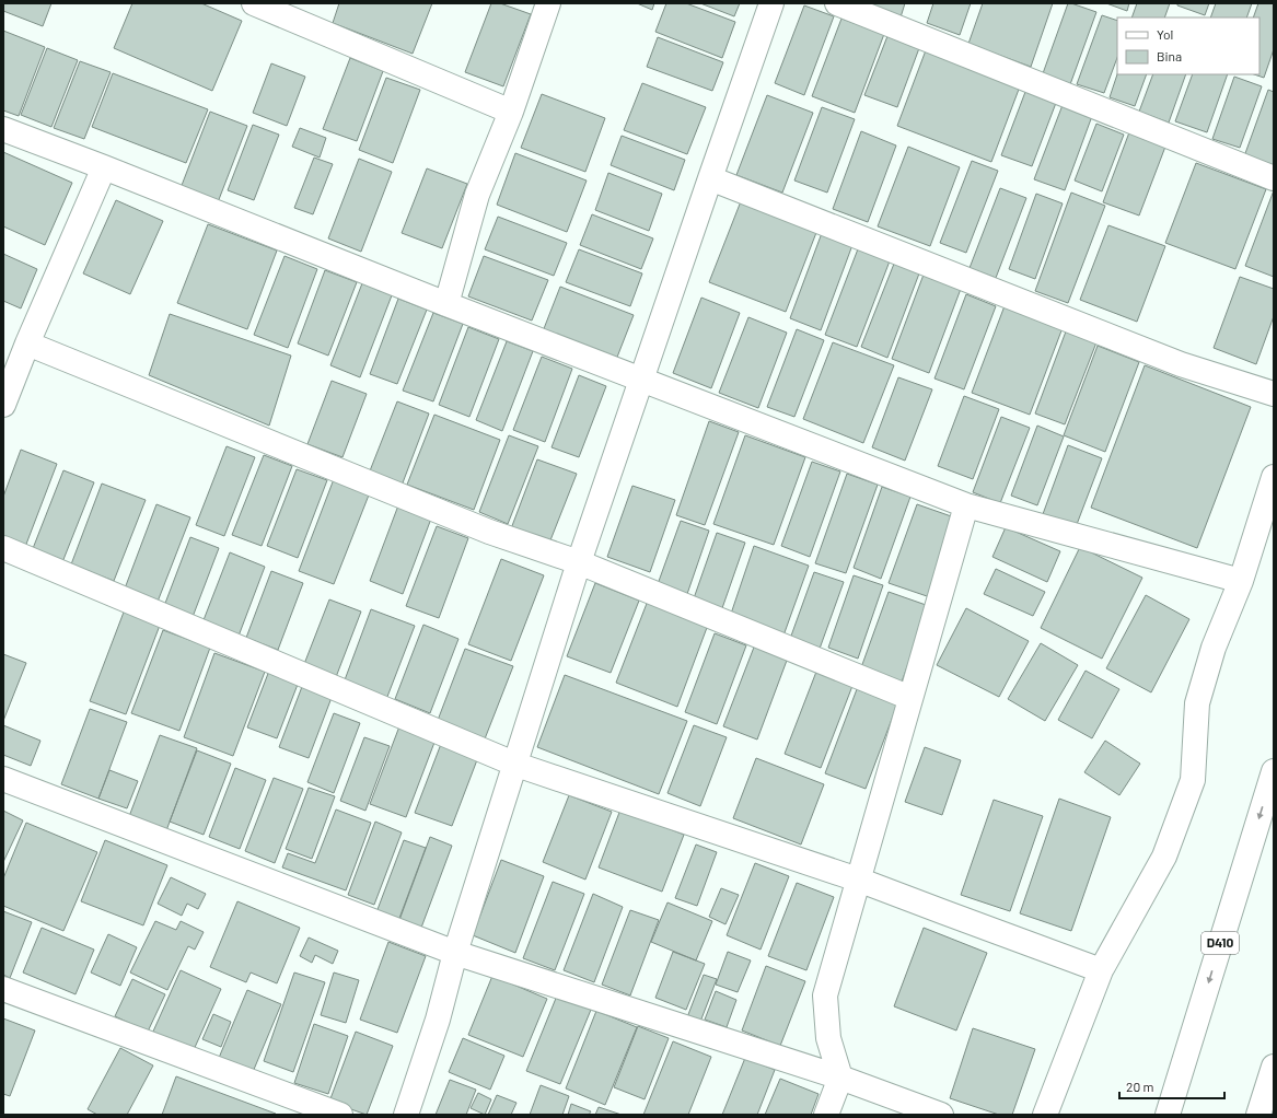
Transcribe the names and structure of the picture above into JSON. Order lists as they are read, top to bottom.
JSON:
{
  "streets": {
    "main road": ["D410"]
  },
  "legend": ["Yol", "Bina"],
  "scale_bar": "20 m"
}
